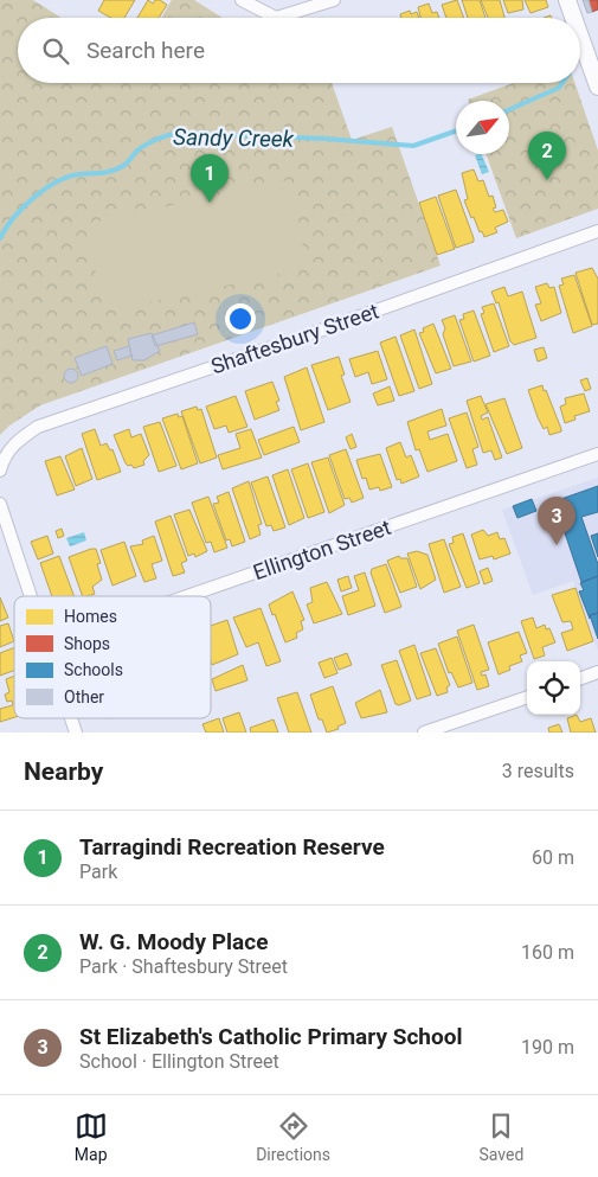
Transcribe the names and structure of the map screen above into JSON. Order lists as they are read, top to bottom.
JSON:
{
  "streets": {
    "street": ["Shaftesbury Street", "Ellington Street"]
  },
  "water": ["Sandy Creek"],
  "legend": [
    "Homes",
    "Shops",
    "Schools",
    "Other"
  ],
  "north": "top right",
  "page": {
    "search": "Search here",
    "pins": ["2", "1", "3"],
    "heading": ["Nearby", "3 results"],
    "list": [
      {
        "mark": "1",
        "name": "Tarragindi Recreation Reserve",
        "note": "Park",
        "value": "60 m"
      },
      {
        "mark": "2",
        "name": "W. G. Moody Place",
        "note": "Park · Shaftesbury Street",
        "value": "160 m"
      },
      {
        "mark": "3",
        "name": "St Elizabeth's Catholic Primary School",
        "note": "School · Ellington Street",
        "value": "190 m"
      }
    ],
    "nav": ["Map", "Directions", "Saved"]
  }
}
